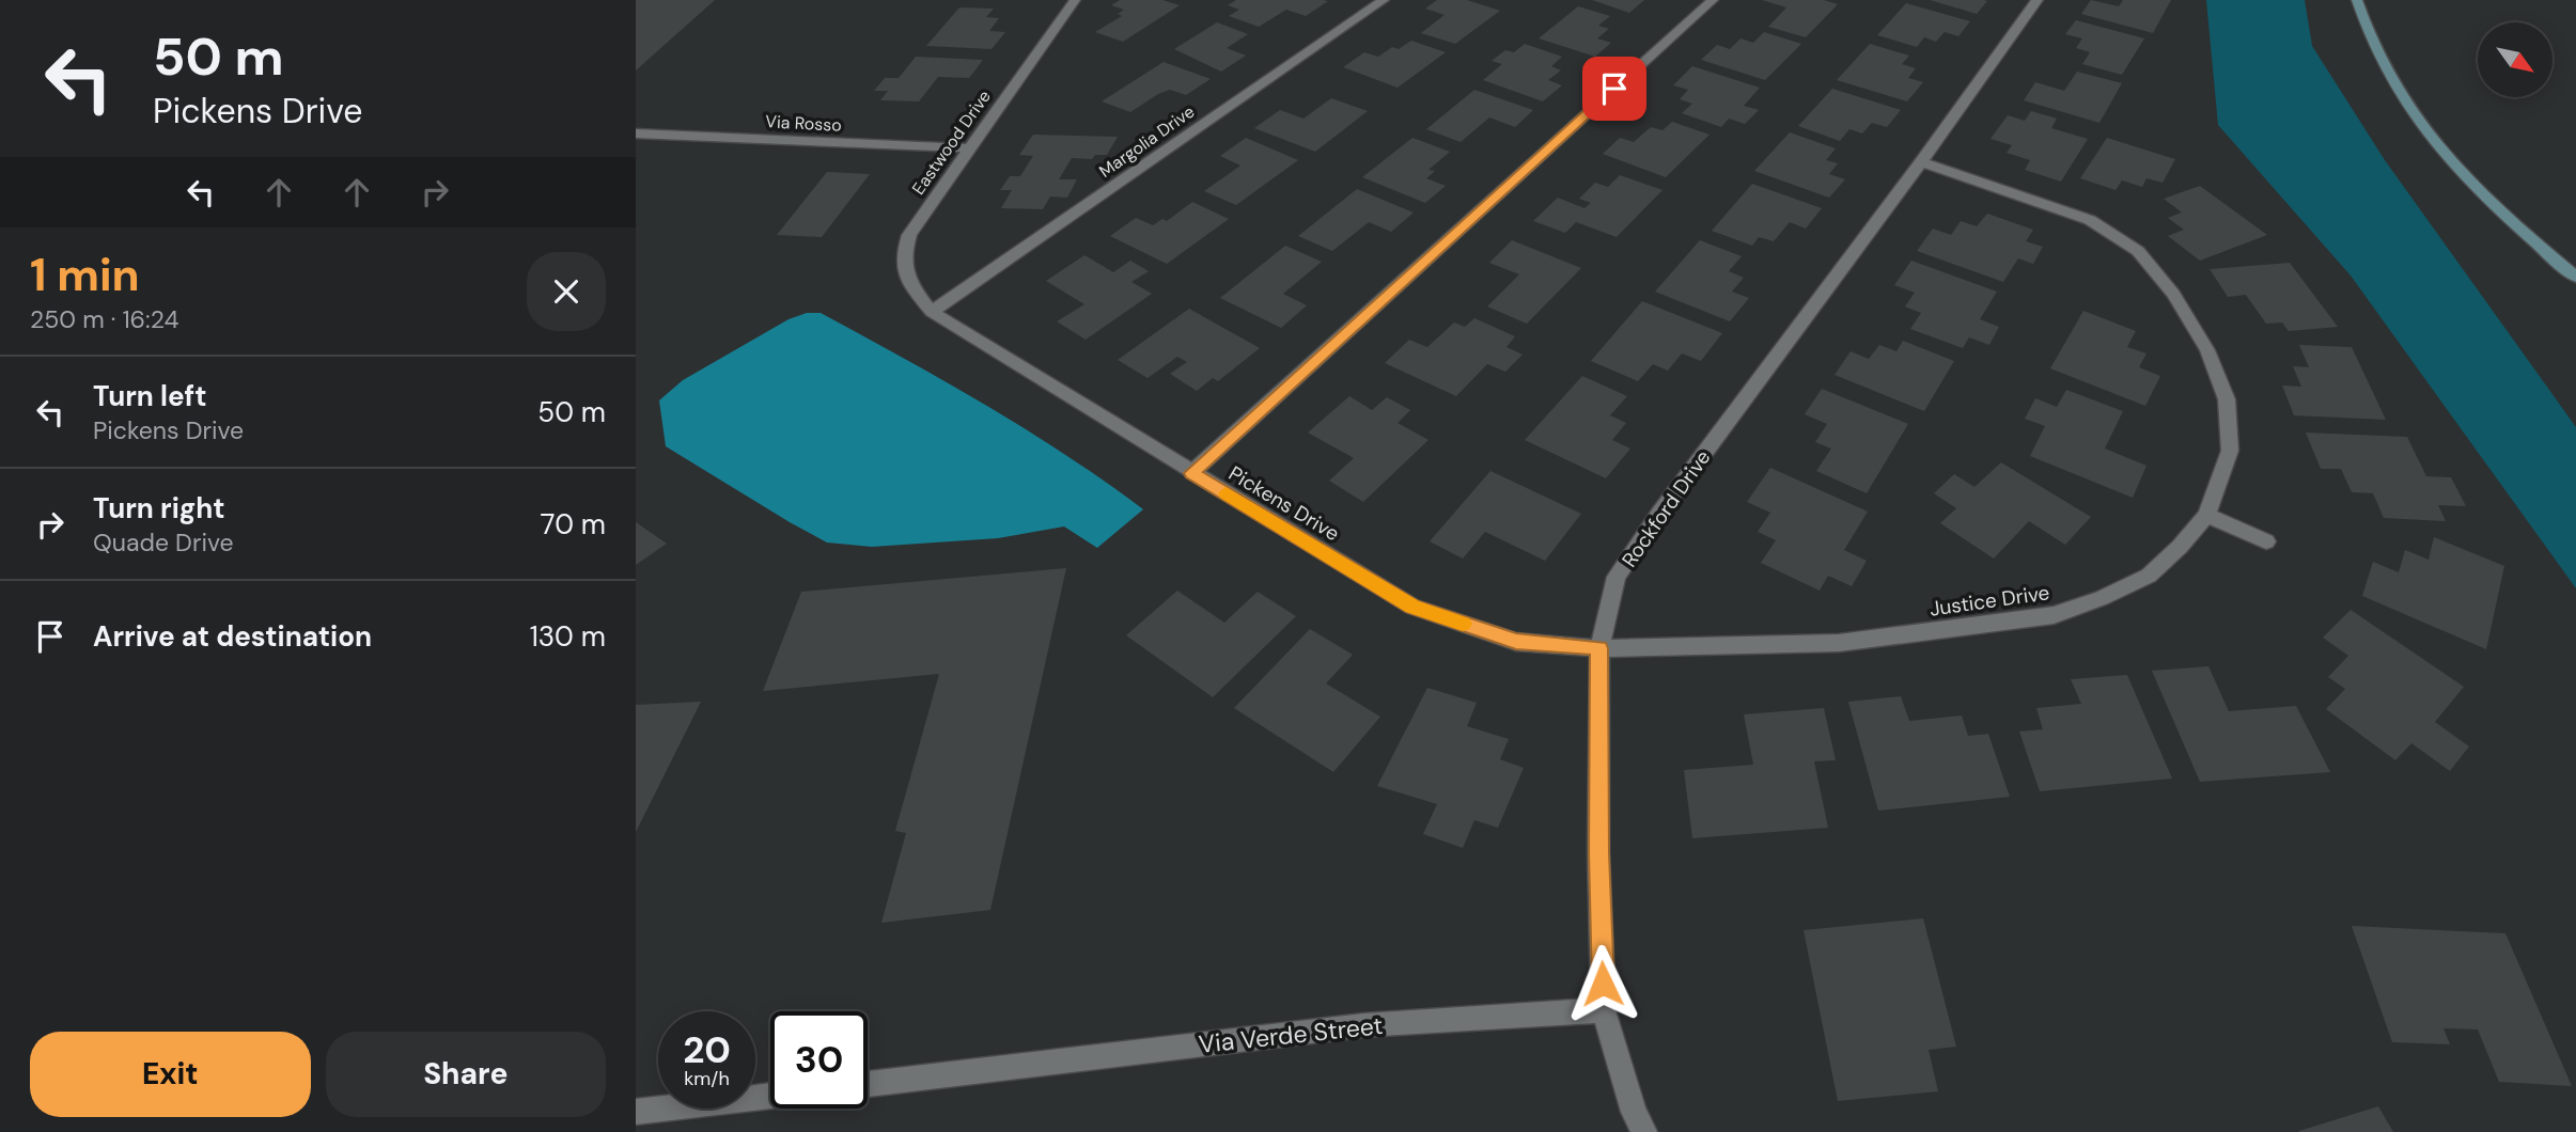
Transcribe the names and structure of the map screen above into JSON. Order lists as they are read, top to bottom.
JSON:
{
  "streets": {
    "street": [
      "Via Rosso",
      "Margolia Drive",
      "Eastwood Drive",
      "Pickens Drive",
      "Rockford Drive",
      "Justice Drive",
      "Via Verde Street"
    ]
  },
  "crossings": [
    ["Via Rosso", "Eastwood Drive"],
    ["Margolia Drive", "Eastwood Drive"],
    ["Margolia Drive", "Pickens Drive"],
    ["Eastwood Drive", "Pickens Drive"],
    ["Pickens Drive", "Rockford Drive"],
    ["Pickens Drive", "Justice Drive"],
    ["Rockford Drive", "Justice Drive"],
    ["Rockford Drive", "Via Verde Street"]
  ],
  "north": "bottom right",
  "page": {
    "turn": ["50 m", "Pickens Drive"],
    "heading": ["1 min", "250 m · 16:24"],
    "list": [
      {
        "name": "Turn left",
        "note": "Pickens Drive",
        "value": "50 m"
      },
      {
        "name": "Turn right",
        "note": "Quade Drive",
        "value": "70 m"
      },
      {
        "name": "Arrive at destination",
        "value": "130 m"
      }
    ],
    "speed": "20 km/h",
    "limit": "30",
    "buttons": ["Exit", "Share"]
  }
}
